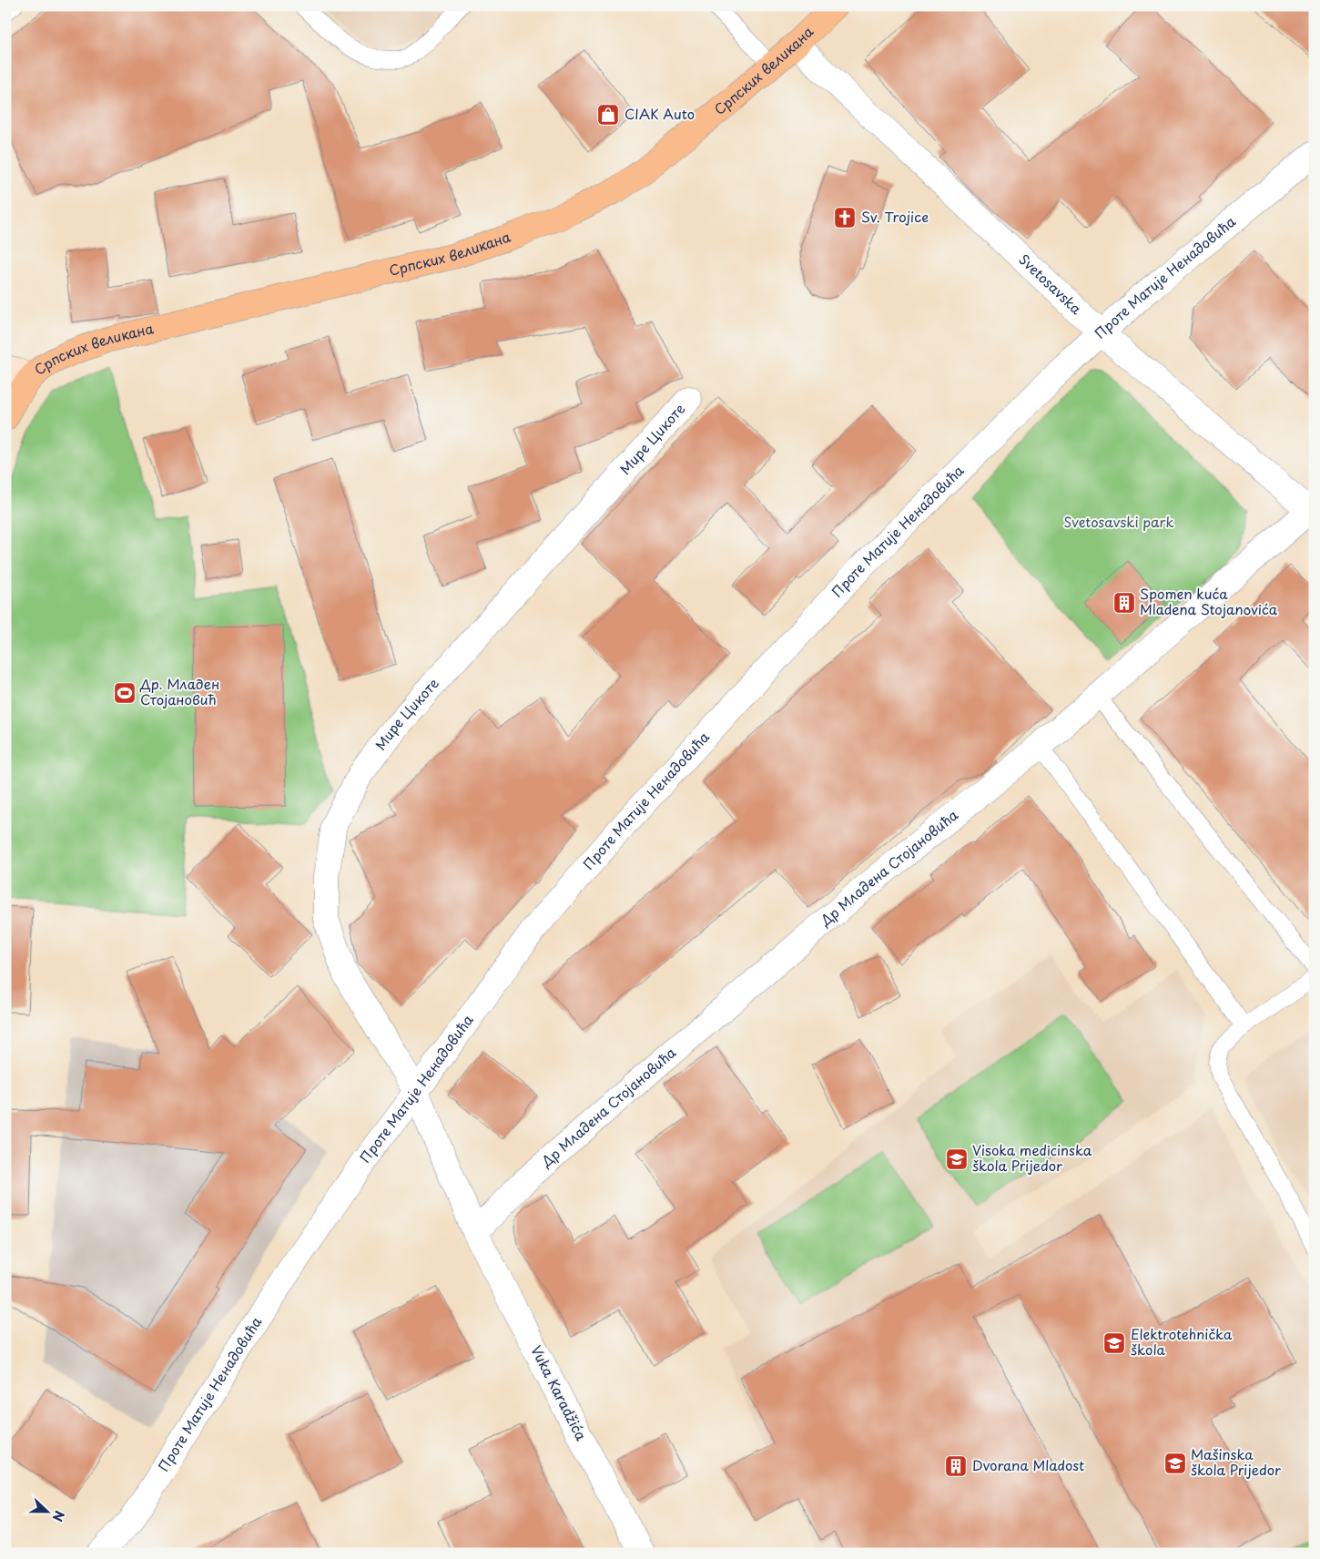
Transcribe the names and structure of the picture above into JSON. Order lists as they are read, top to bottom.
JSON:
{
  "streets": {
    "main road": ["Српских великана"],
    "street": [
      "Проте Матије Ненадовића",
      "Svetosavska",
      "Мире Цикоте",
      "Др Младена Стојановића",
      "Vuka Karadžića"
    ]
  },
  "crossings": [
    ["Српских великана", "Svetosavska"],
    ["Проте Матије Ненадовића", "Svetosavska"],
    ["Проте Матије Ненадовића", "Мире Цикоте"],
    ["Svetosavska", "Др Младена Стојановића"],
    ["Мире Цикоте", "Др Младена Стојановића"],
    ["Мире Цикоте", "Vuka Karadžića"],
    ["Др Младена Стојановића", "Vuka Karadžića"]
  ],
  "parks": ["Svetosavski park"],
  "places": {
    "shop": ["CIAK Auto"],
    "church": ["Sv. Trojice"],
    "building": ["Spomen kuća Mladena Stojanovića", "Dvorana Mladost"],
    "sports": ["Др. Младен Стојановић"],
    "school or university": ["Visoka medicinska škola Prijedor", "Elektrotehnička škola", "Mašinska škola Prijedor"]
  },
  "north": "right"
}
